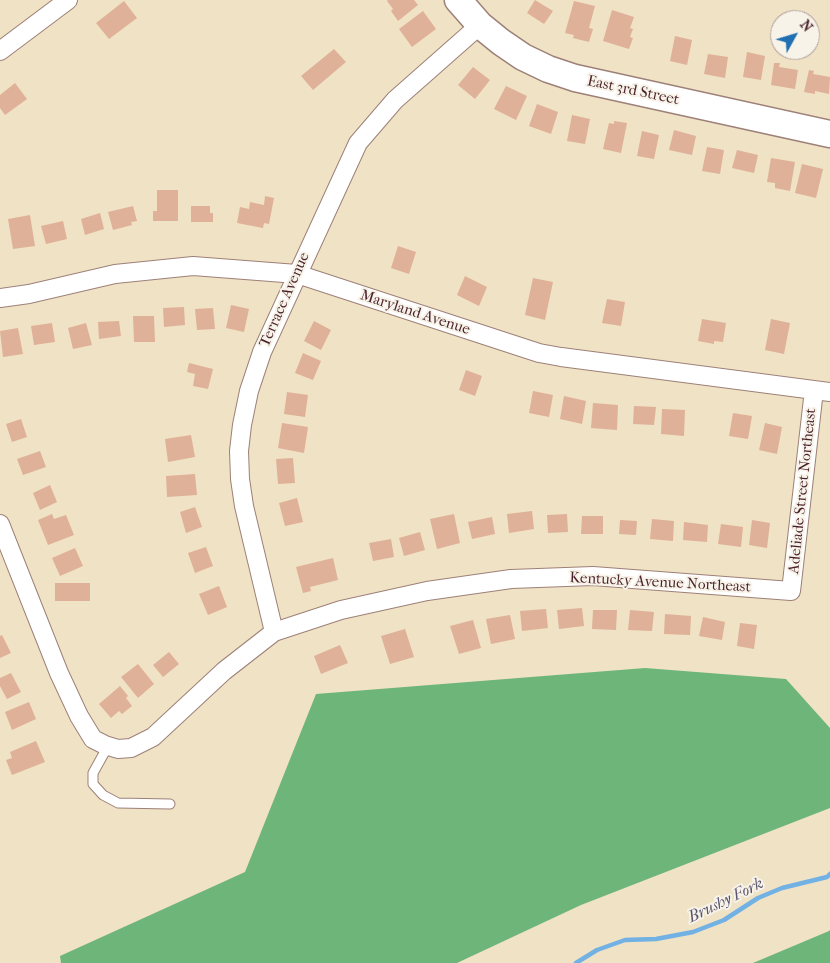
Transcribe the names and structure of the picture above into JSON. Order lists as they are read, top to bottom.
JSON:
{
  "streets": {
    "street": [
      "East 3rd Street",
      "Terrace Avenue",
      "Maryland Avenue",
      "Adeliade Street Northeast",
      "Kentucky Avenue Northeast"
    ]
  },
  "crossings": [
    ["East 3rd Street", "Terrace Avenue"],
    ["Terrace Avenue", "Maryland Avenue"],
    ["Terrace Avenue", "Kentucky Avenue Northeast"],
    ["Maryland Avenue", "Adeliade Street Northeast"],
    ["Adeliade Street Northeast", "Kentucky Avenue Northeast"]
  ],
  "water": ["Brushy Fork"],
  "north": "top right"
}
